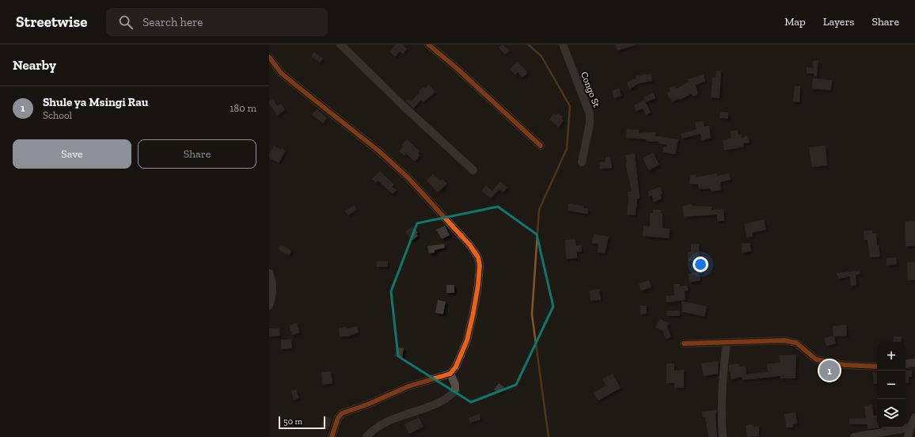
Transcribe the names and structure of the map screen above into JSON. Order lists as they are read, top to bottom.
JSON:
{
  "streets": {
    "street": ["Congo St"]
  },
  "scale_bar": "50 m",
  "page": {
    "header": "Streetwise",
    "search": "Search here",
    "nav": ["Map", "Layers", "Share"],
    "heading": "Nearby",
    "list": [
      {
        "mark": "1",
        "name": "Shule ya Msingi Rau",
        "note": "School",
        "value": "180 m"
      }
    ],
    "buttons": ["Save", "Share"],
    "map_buttons": ["+", "−"],
    "pins": "1",
    "scale": "50 m"
  }
}
